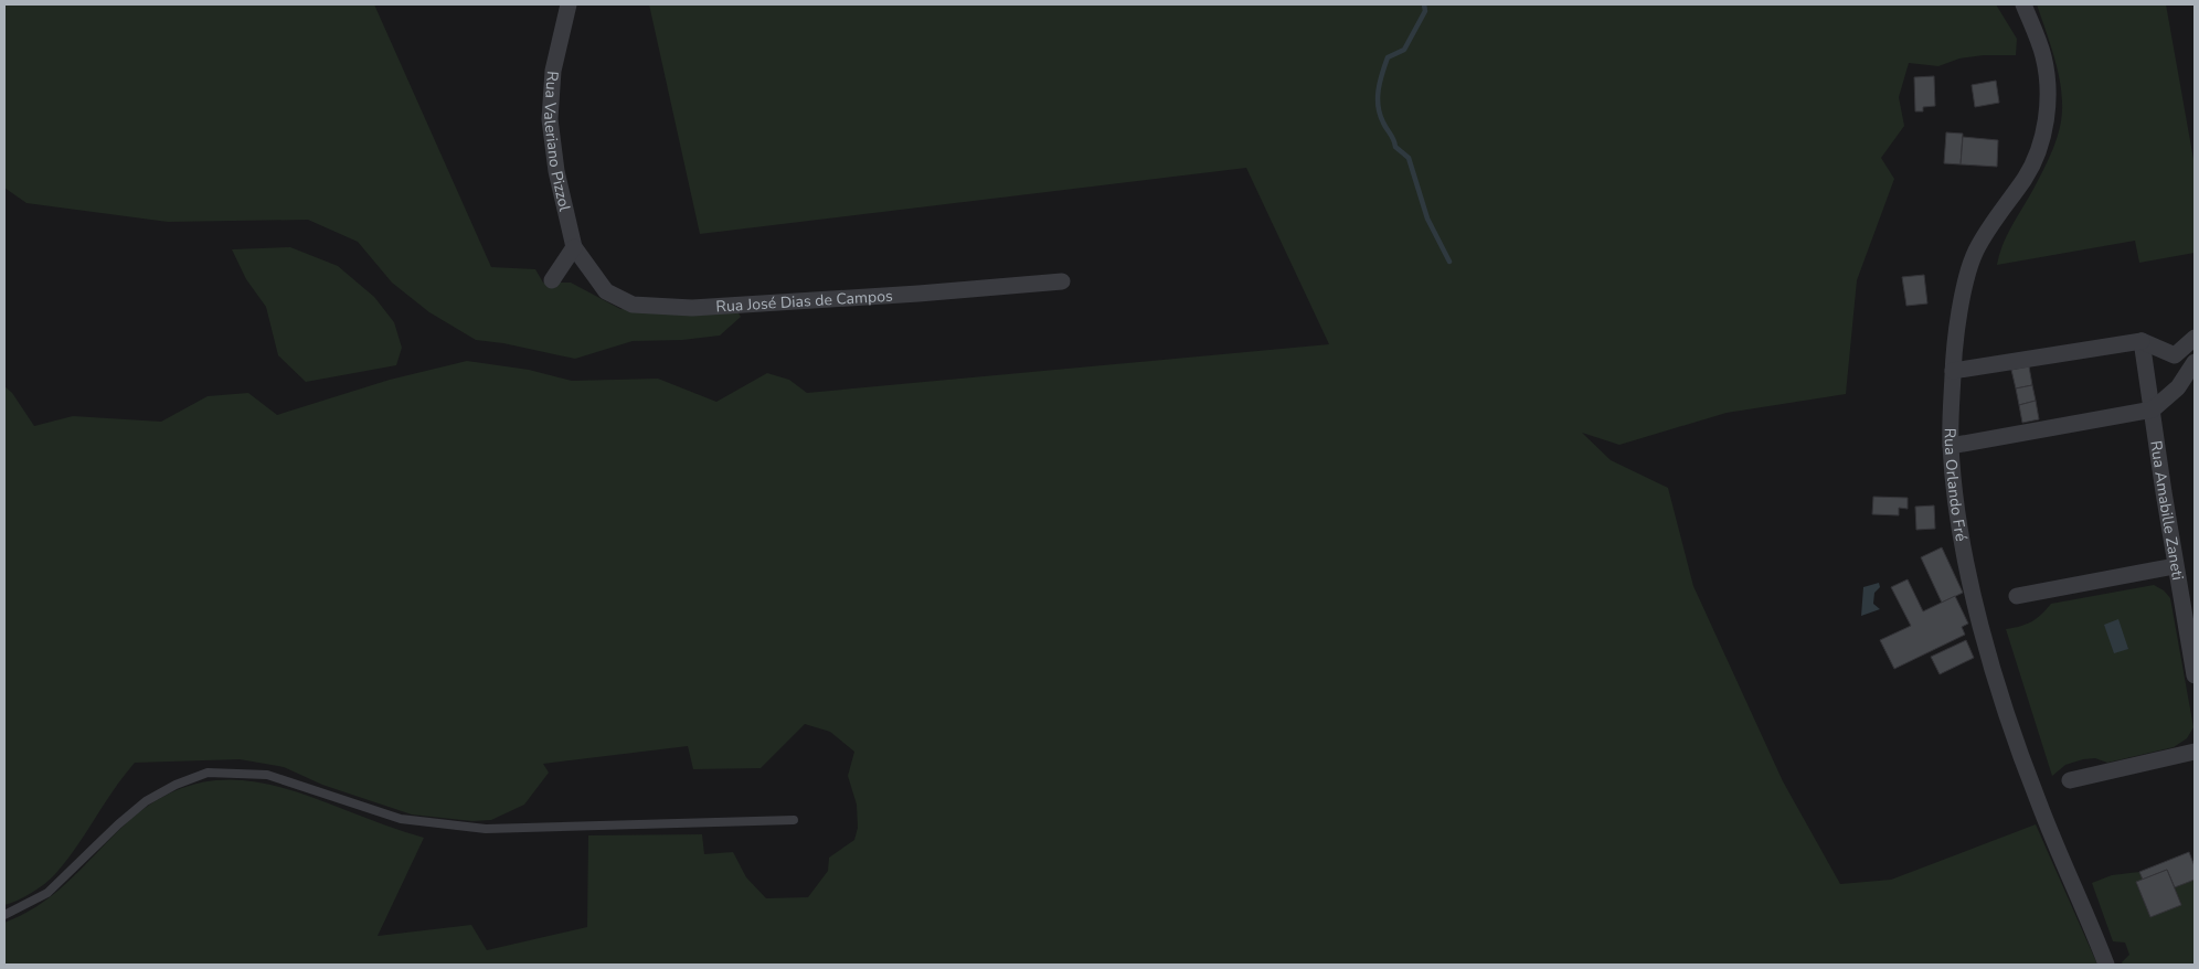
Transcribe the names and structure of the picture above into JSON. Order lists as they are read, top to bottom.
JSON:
{
  "streets": {
    "street": [
      "Rua Valeriano Pizzol",
      "Rua José Dias de Campos",
      "Rua Orlando Fré",
      "Rua Amabille Zaneti"
    ]
  },
  "crossings": [
    ["Rua Valeriano Pizzol", "Rua José Dias de Campos"]
  ]
}
